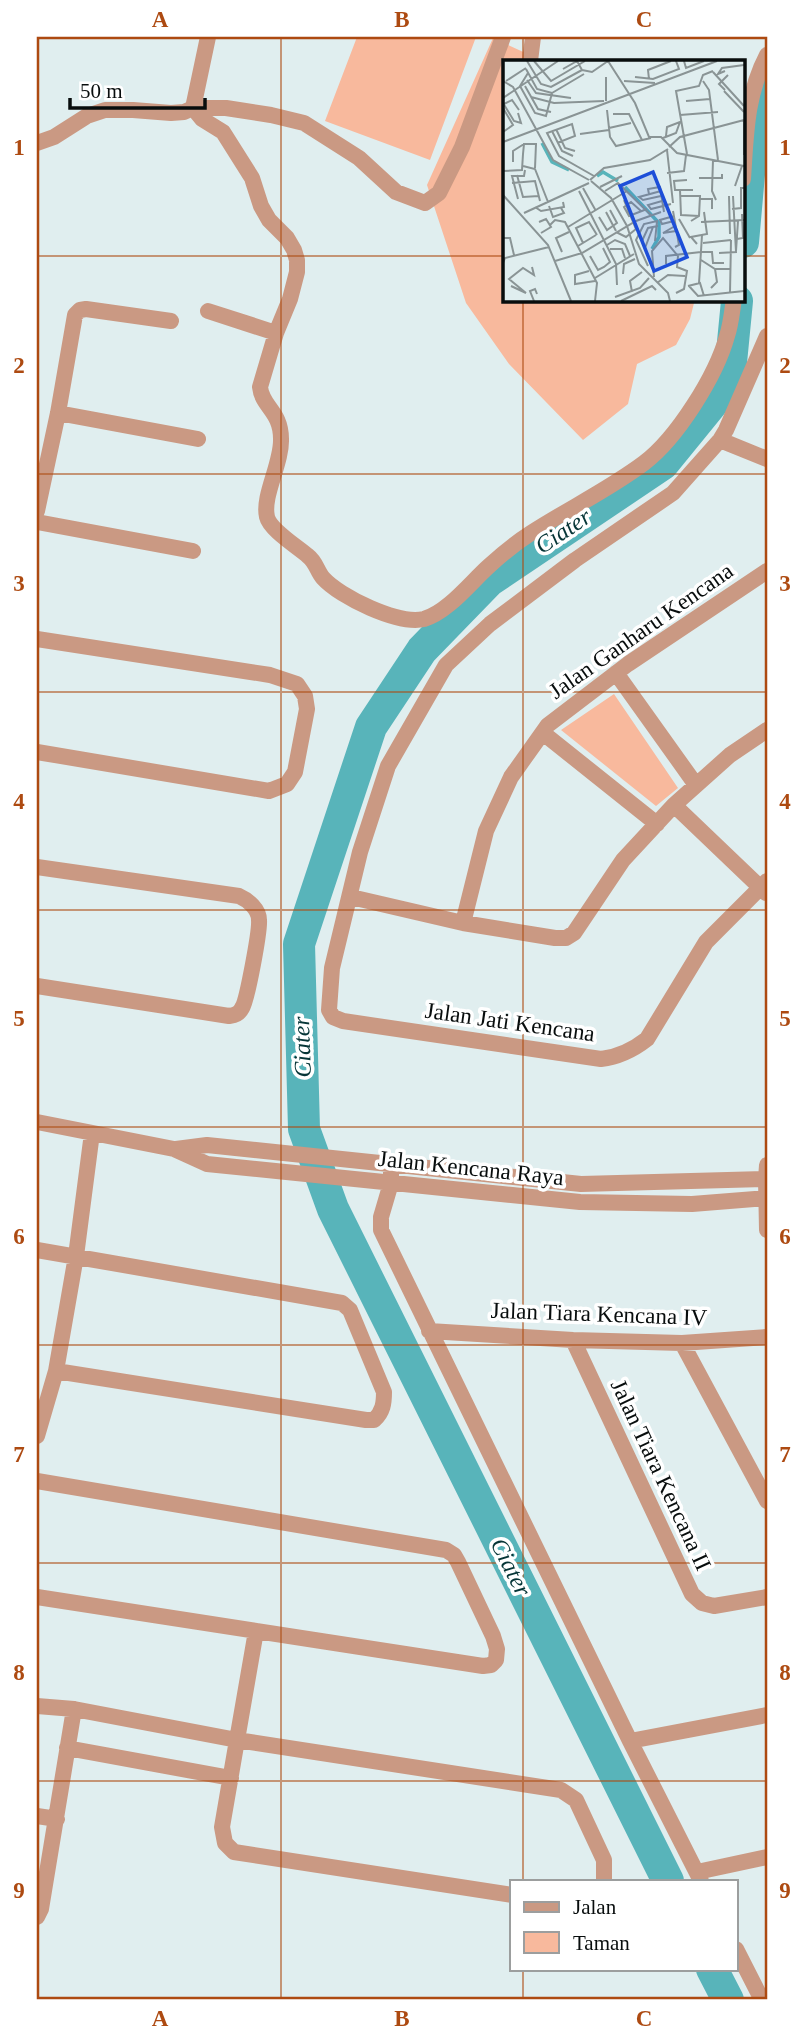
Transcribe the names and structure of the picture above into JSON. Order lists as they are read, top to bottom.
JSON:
{
  "streets": {
    "street": [
      "Jalan Ganharu Kencana",
      "Jalan Jati Kencana",
      "Jalan Kencana Raya",
      "Jalan Tiara Kencana IV",
      "Jalan Tiara Kencana II"
    ]
  },
  "crossings": [
    ["Jalan Tiara Kencana IV", "Jalan Tiara Kencana II"]
  ],
  "water": ["Ciater"],
  "legend": ["Jalan", "Taman"],
  "scale_bar": "50 m",
  "grid": {
    "columns": ["A", "B", "C"],
    "rows": [
      "1",
      "2",
      "3",
      "4",
      "5",
      "6",
      "7",
      "8",
      "9"
    ]
  }
}
